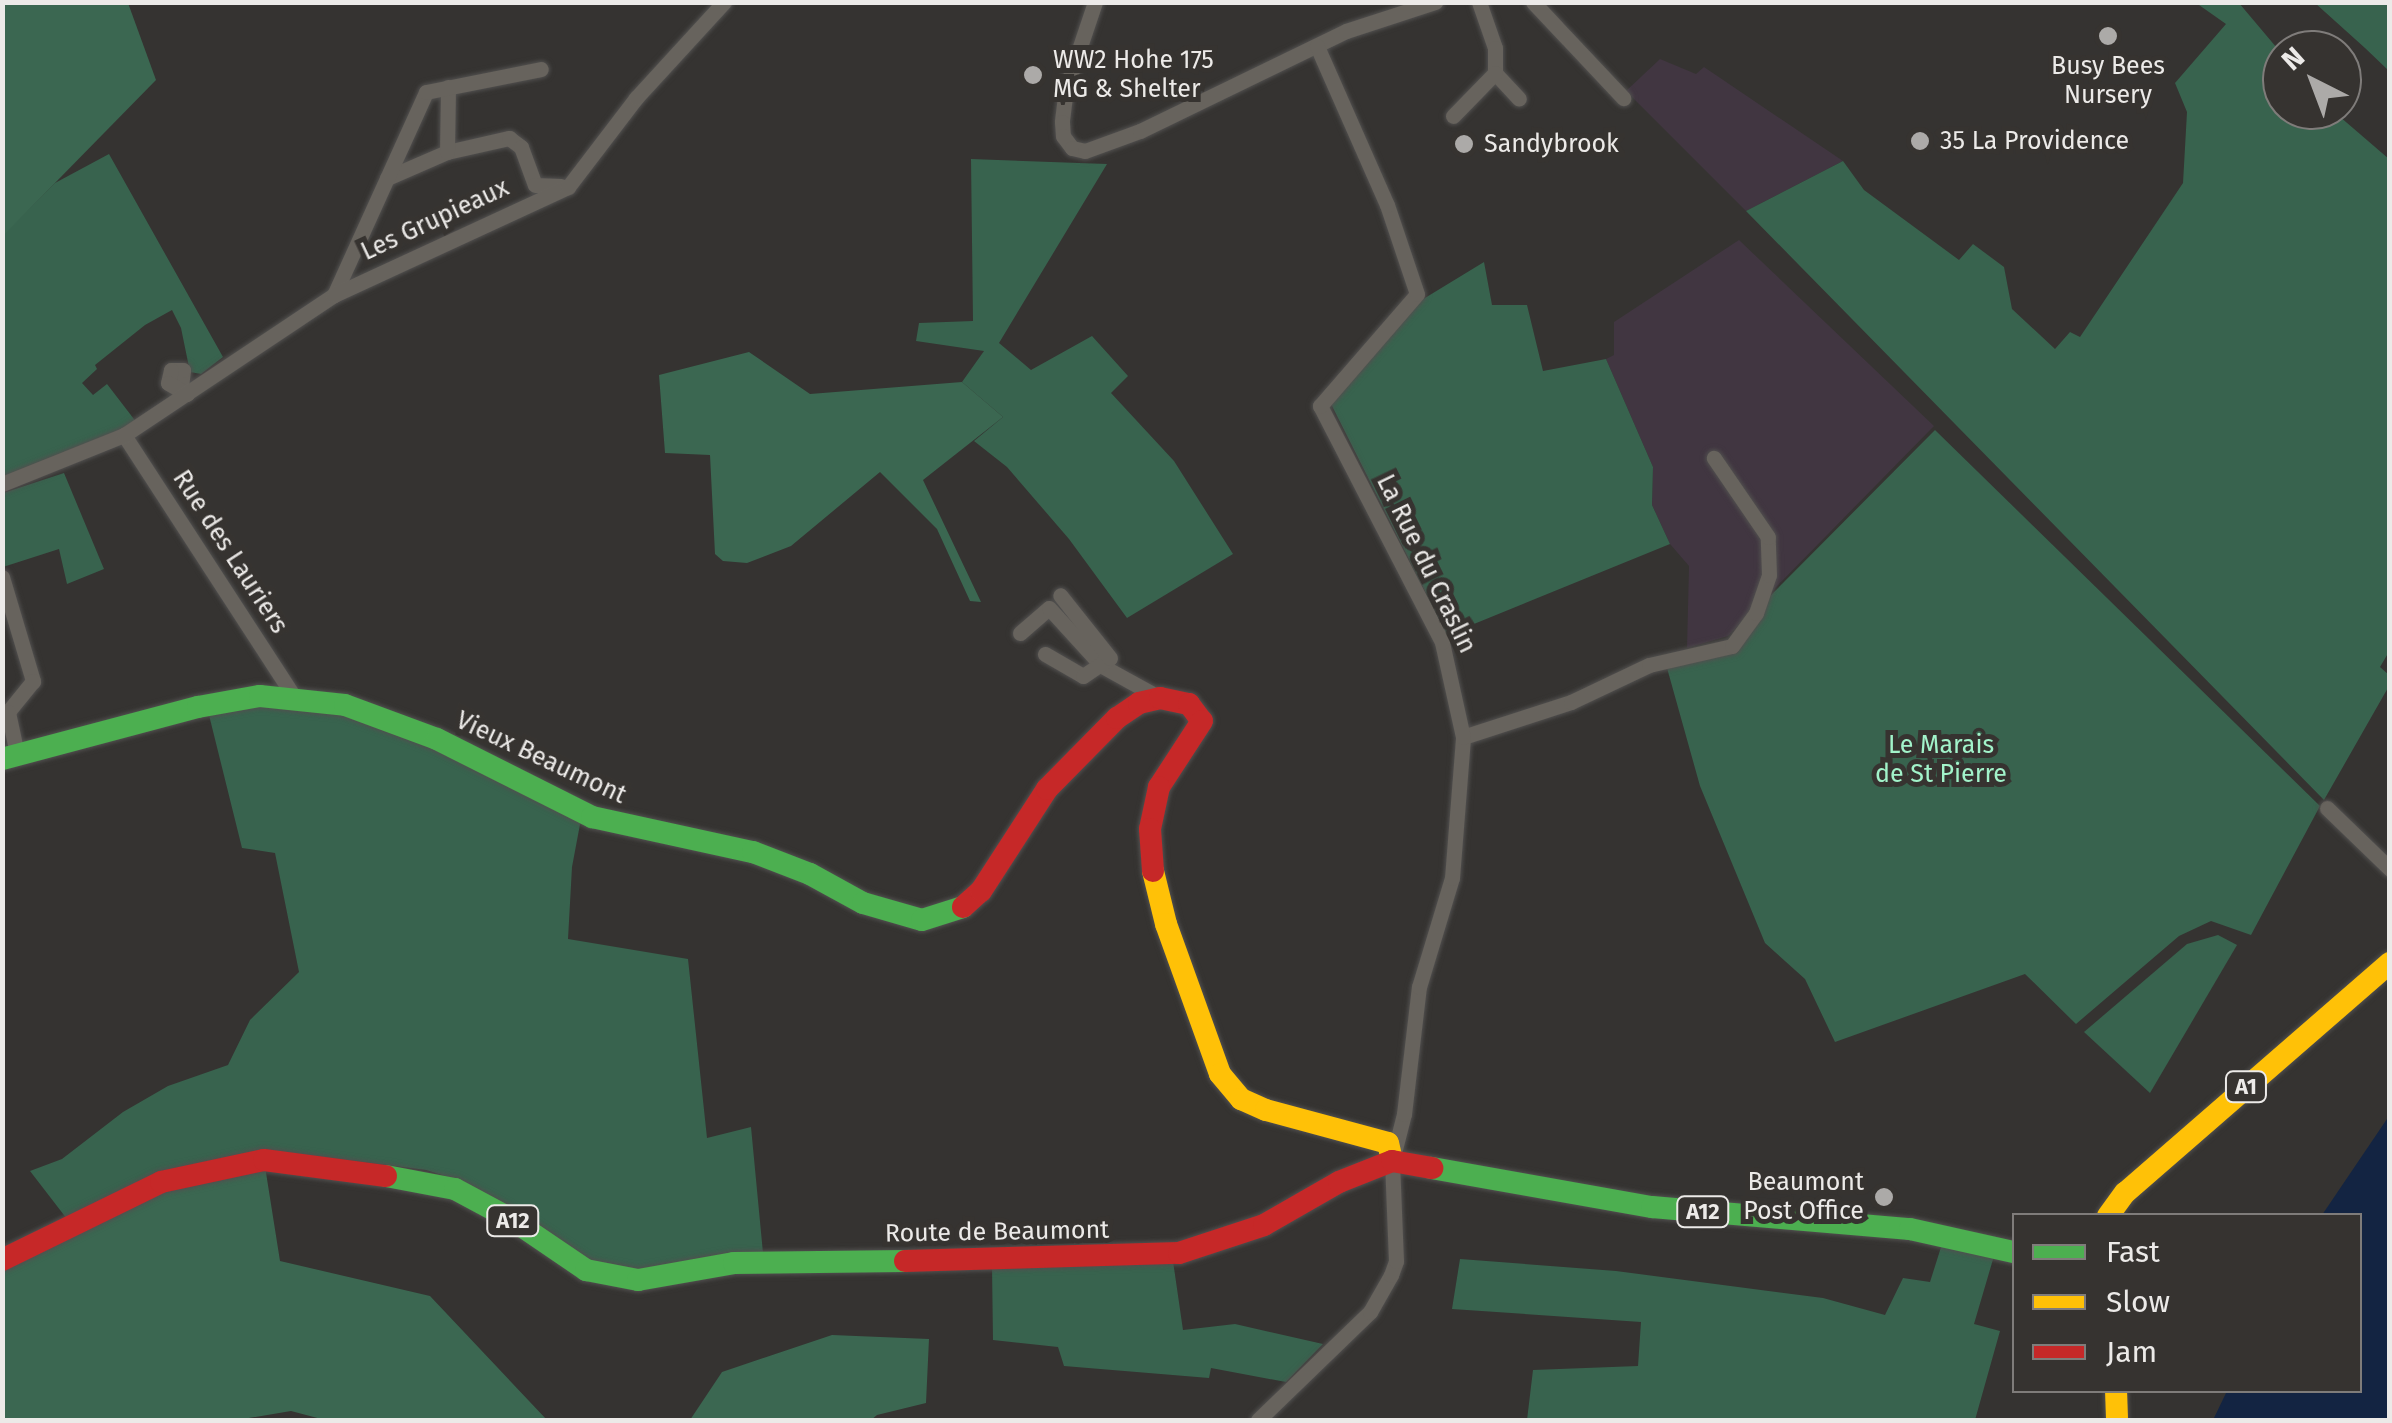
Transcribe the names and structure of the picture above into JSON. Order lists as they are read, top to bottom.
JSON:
{
  "streets": {
    "main road": [
      "Vieux Beaumont",
      "A1",
      "A12",
      "Route de Beaumont"
    ],
    "street": ["Les Grupieaux", "Rue des Lauriers", "La Rue du Craslin"]
  },
  "crossings": [
    ["Les Grupieaux", "Rue des Lauriers"],
    ["Rue des Lauriers", "Vieux Beaumont"],
    ["La Rue du Craslin", "A12"],
    ["La Rue du Craslin", "Route de Beaumont"],
    ["A12", "Route de Beaumont"]
  ],
  "parks": ["Le Marais de St Pierre"],
  "places": [
    "Busy Bees Nursery",
    "WW2 Hohe 175 MG & Shelter",
    "35 La Providence",
    "Sandybrook",
    "Beaumont Post Office"
  ],
  "legend": ["Fast", "Slow", "Jam"],
  "north": "top left"
}
